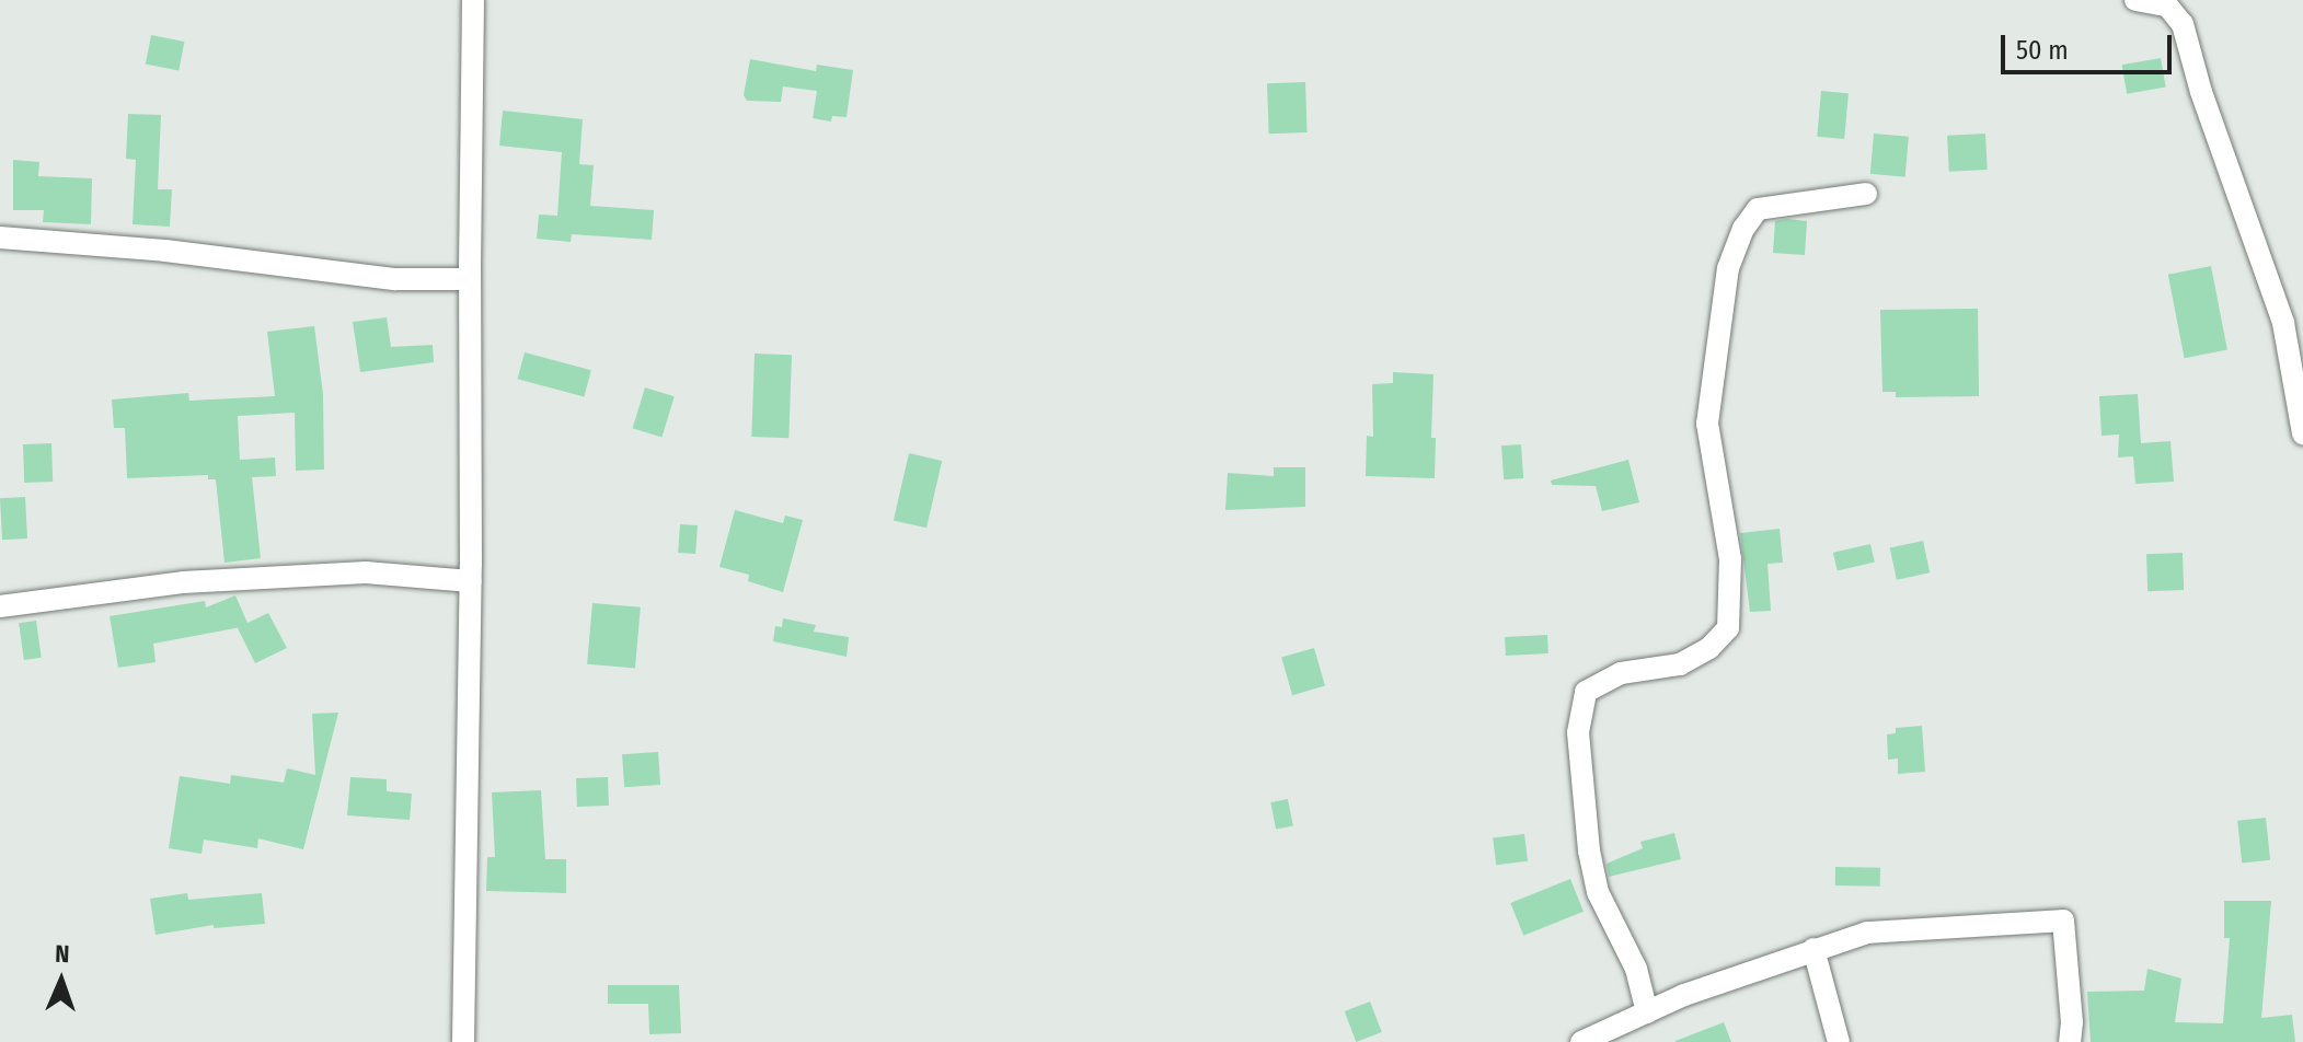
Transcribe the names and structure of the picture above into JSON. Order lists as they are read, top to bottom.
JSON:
{
  "scale_bar": "50 m",
  "north": "top"
}
